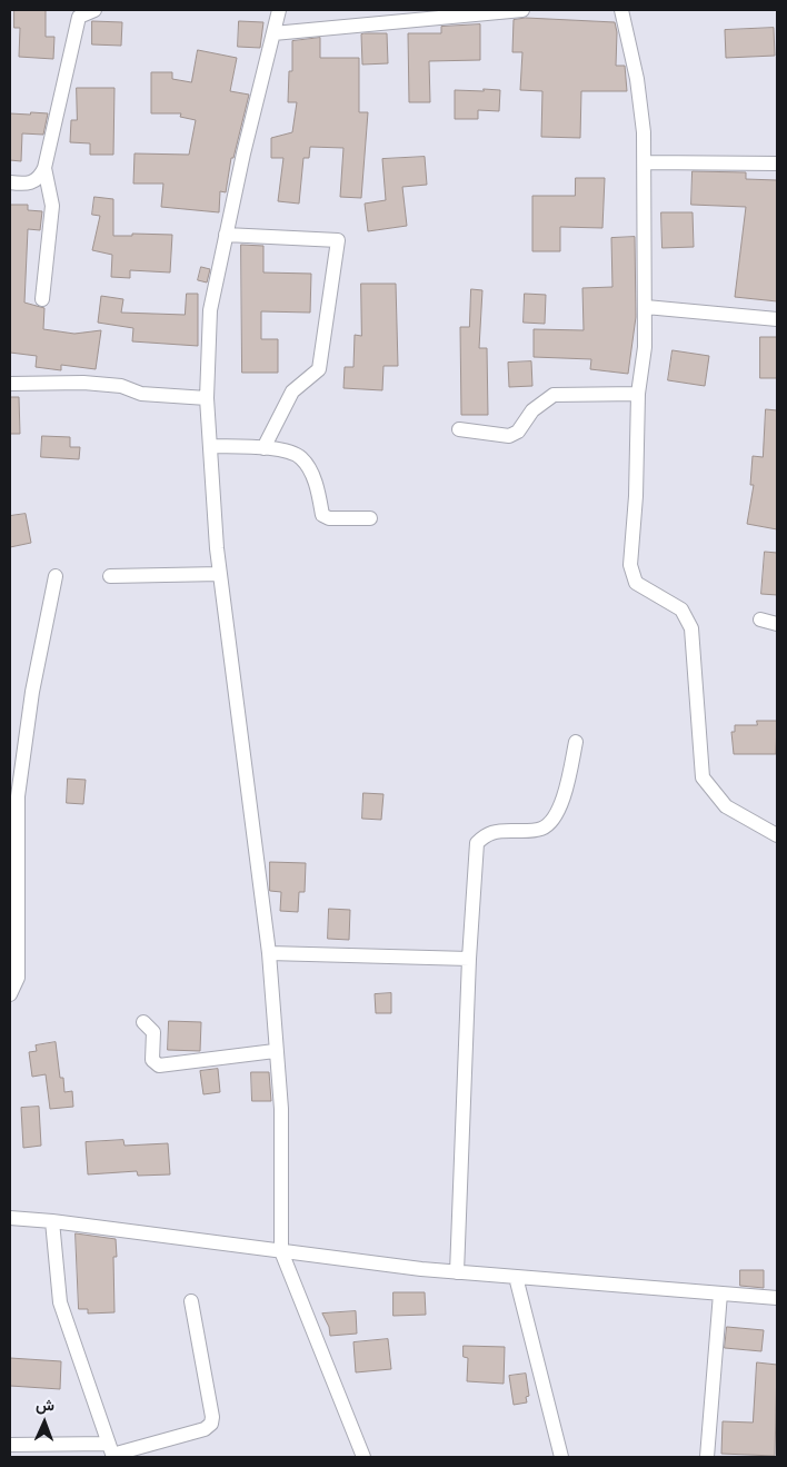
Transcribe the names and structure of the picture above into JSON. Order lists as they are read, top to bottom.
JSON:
{
  "north": "top"
}
